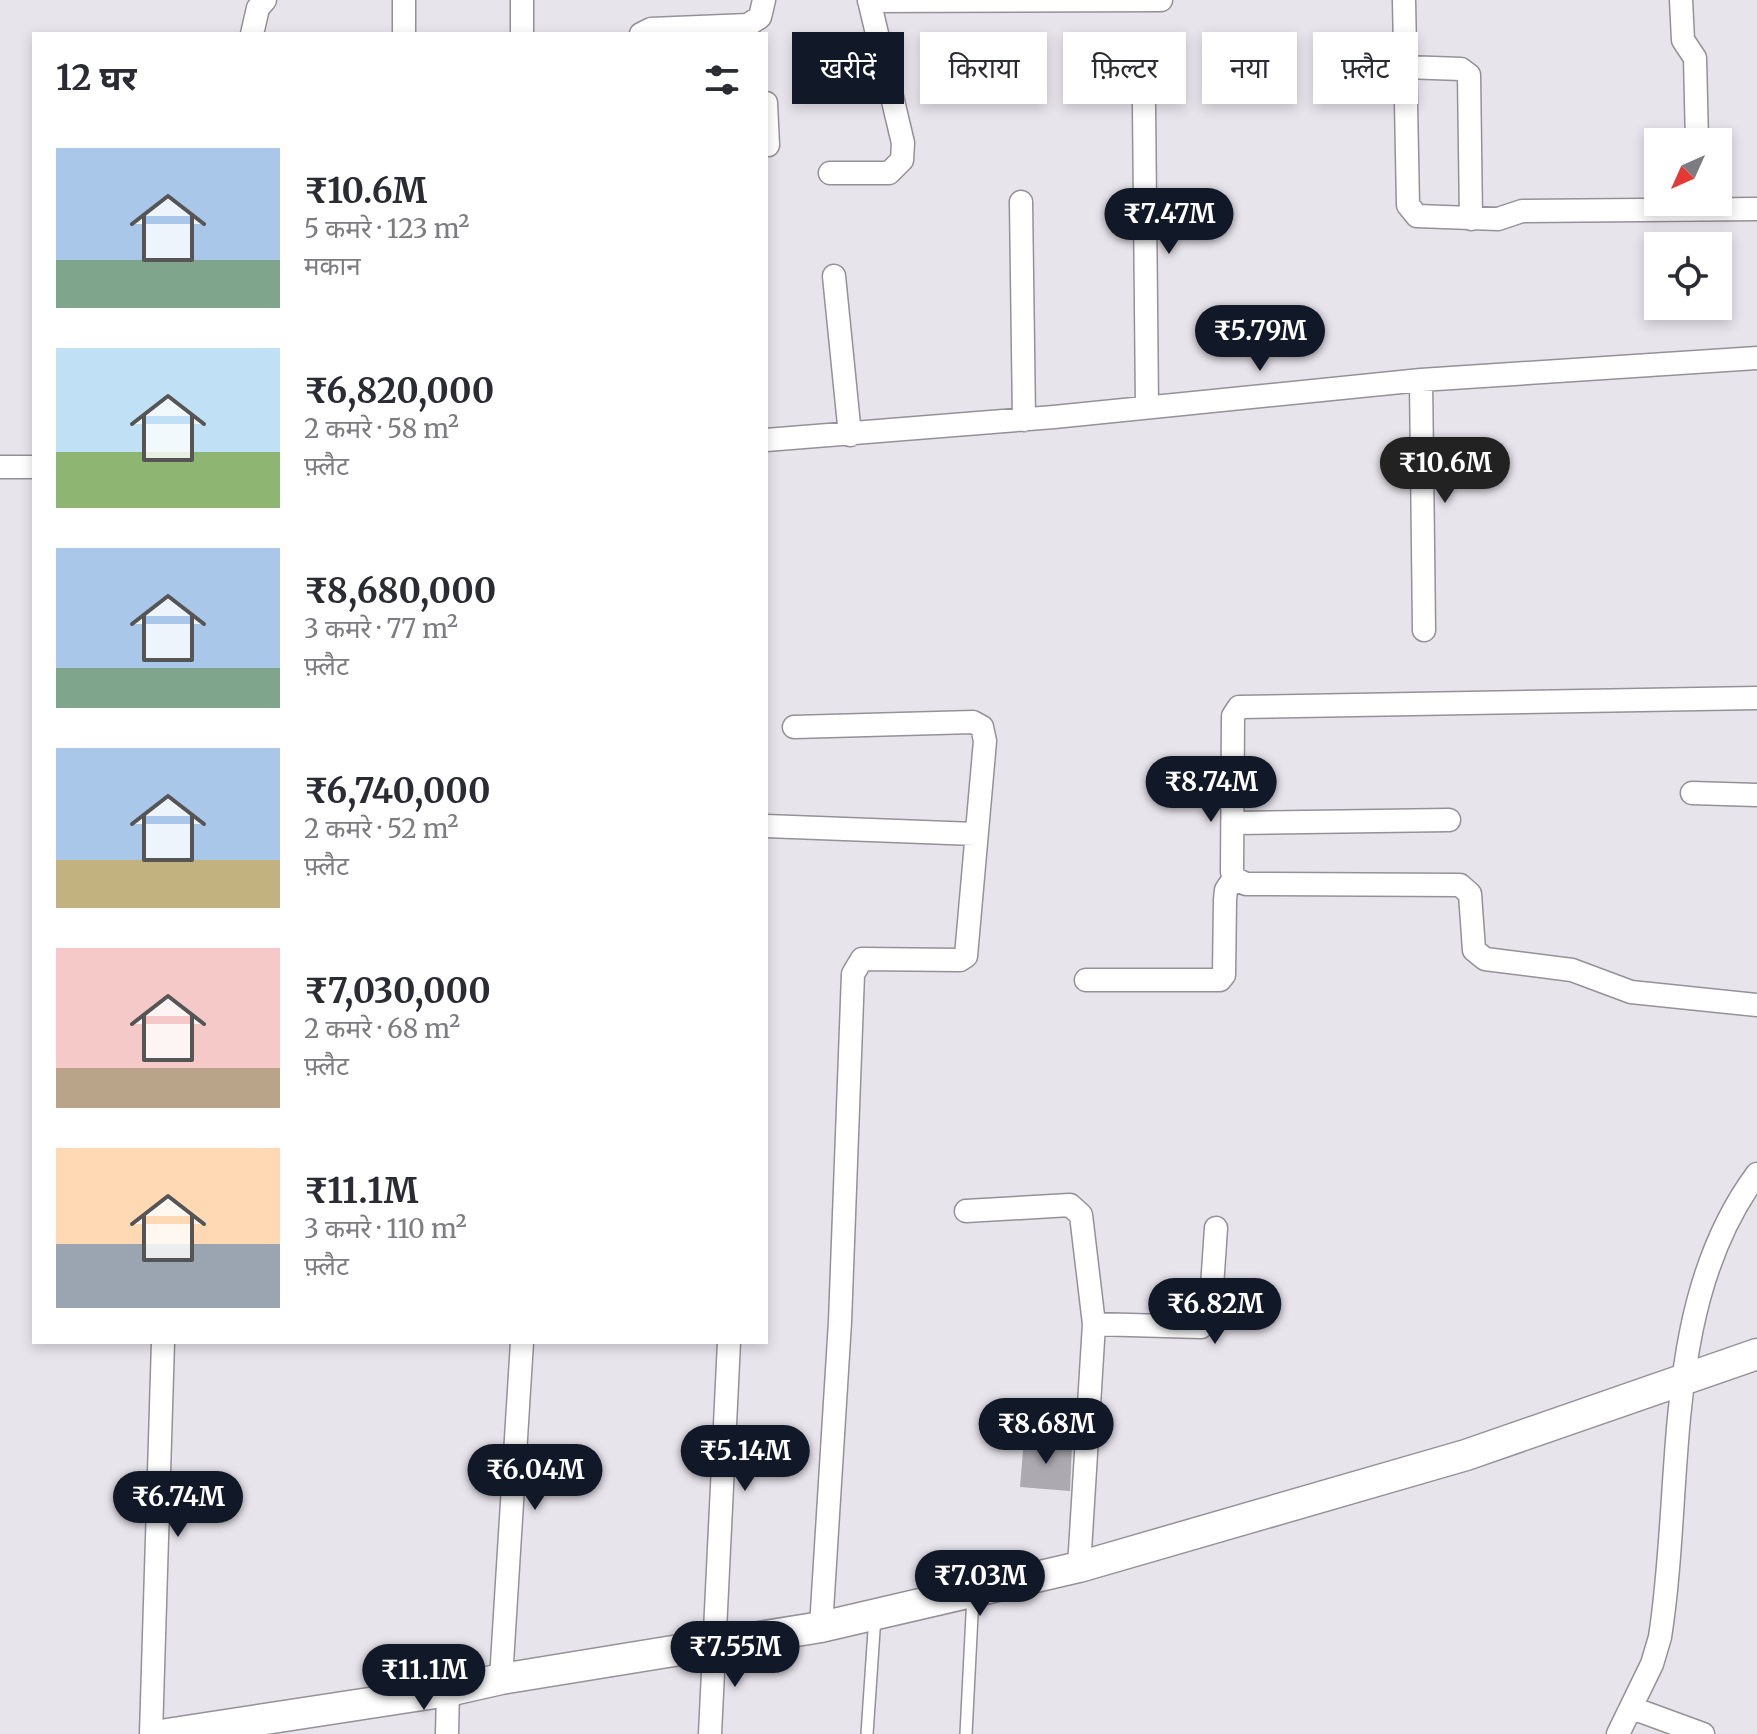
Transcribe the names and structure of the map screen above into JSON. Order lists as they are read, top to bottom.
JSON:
{
  "north": "bottom left",
  "page": {
    "chip": [
      "खरीदें",
      "किराया",
      "फ़िल्टर",
      "नया",
      "फ़्लैट"
    ],
    "heading": "12 घर",
    "list": [
      {
        "name": "₹10.6M",
        "note": "5 कमरे · 123 m² · मकान"
      },
      {
        "name": "₹6,820,000",
        "note": "2 कमरे · 58 m² · फ़्लैट"
      },
      {
        "name": "₹8,680,000",
        "note": "3 कमरे · 77 m² · फ़्लैट"
      },
      {
        "name": "₹6,740,000",
        "note": "2 कमरे · 52 m² · फ़्लैट"
      },
      {
        "name": "₹7,030,000",
        "note": "2 कमरे · 68 m² · फ़्लैट"
      },
      {
        "name": "₹11.1M",
        "note": "3 कमरे · 110 m² · फ़्लैट"
      }
    ],
    "price": [
      "₹7.47M",
      "₹5.79M",
      "₹10.6M",
      "₹8.74M",
      "₹6.82M",
      "₹8.68M",
      "₹5.14M",
      "₹6.04M",
      "₹6.74M",
      "₹7.03M",
      "₹7.55M",
      "₹11.1M"
    ]
  }
}
